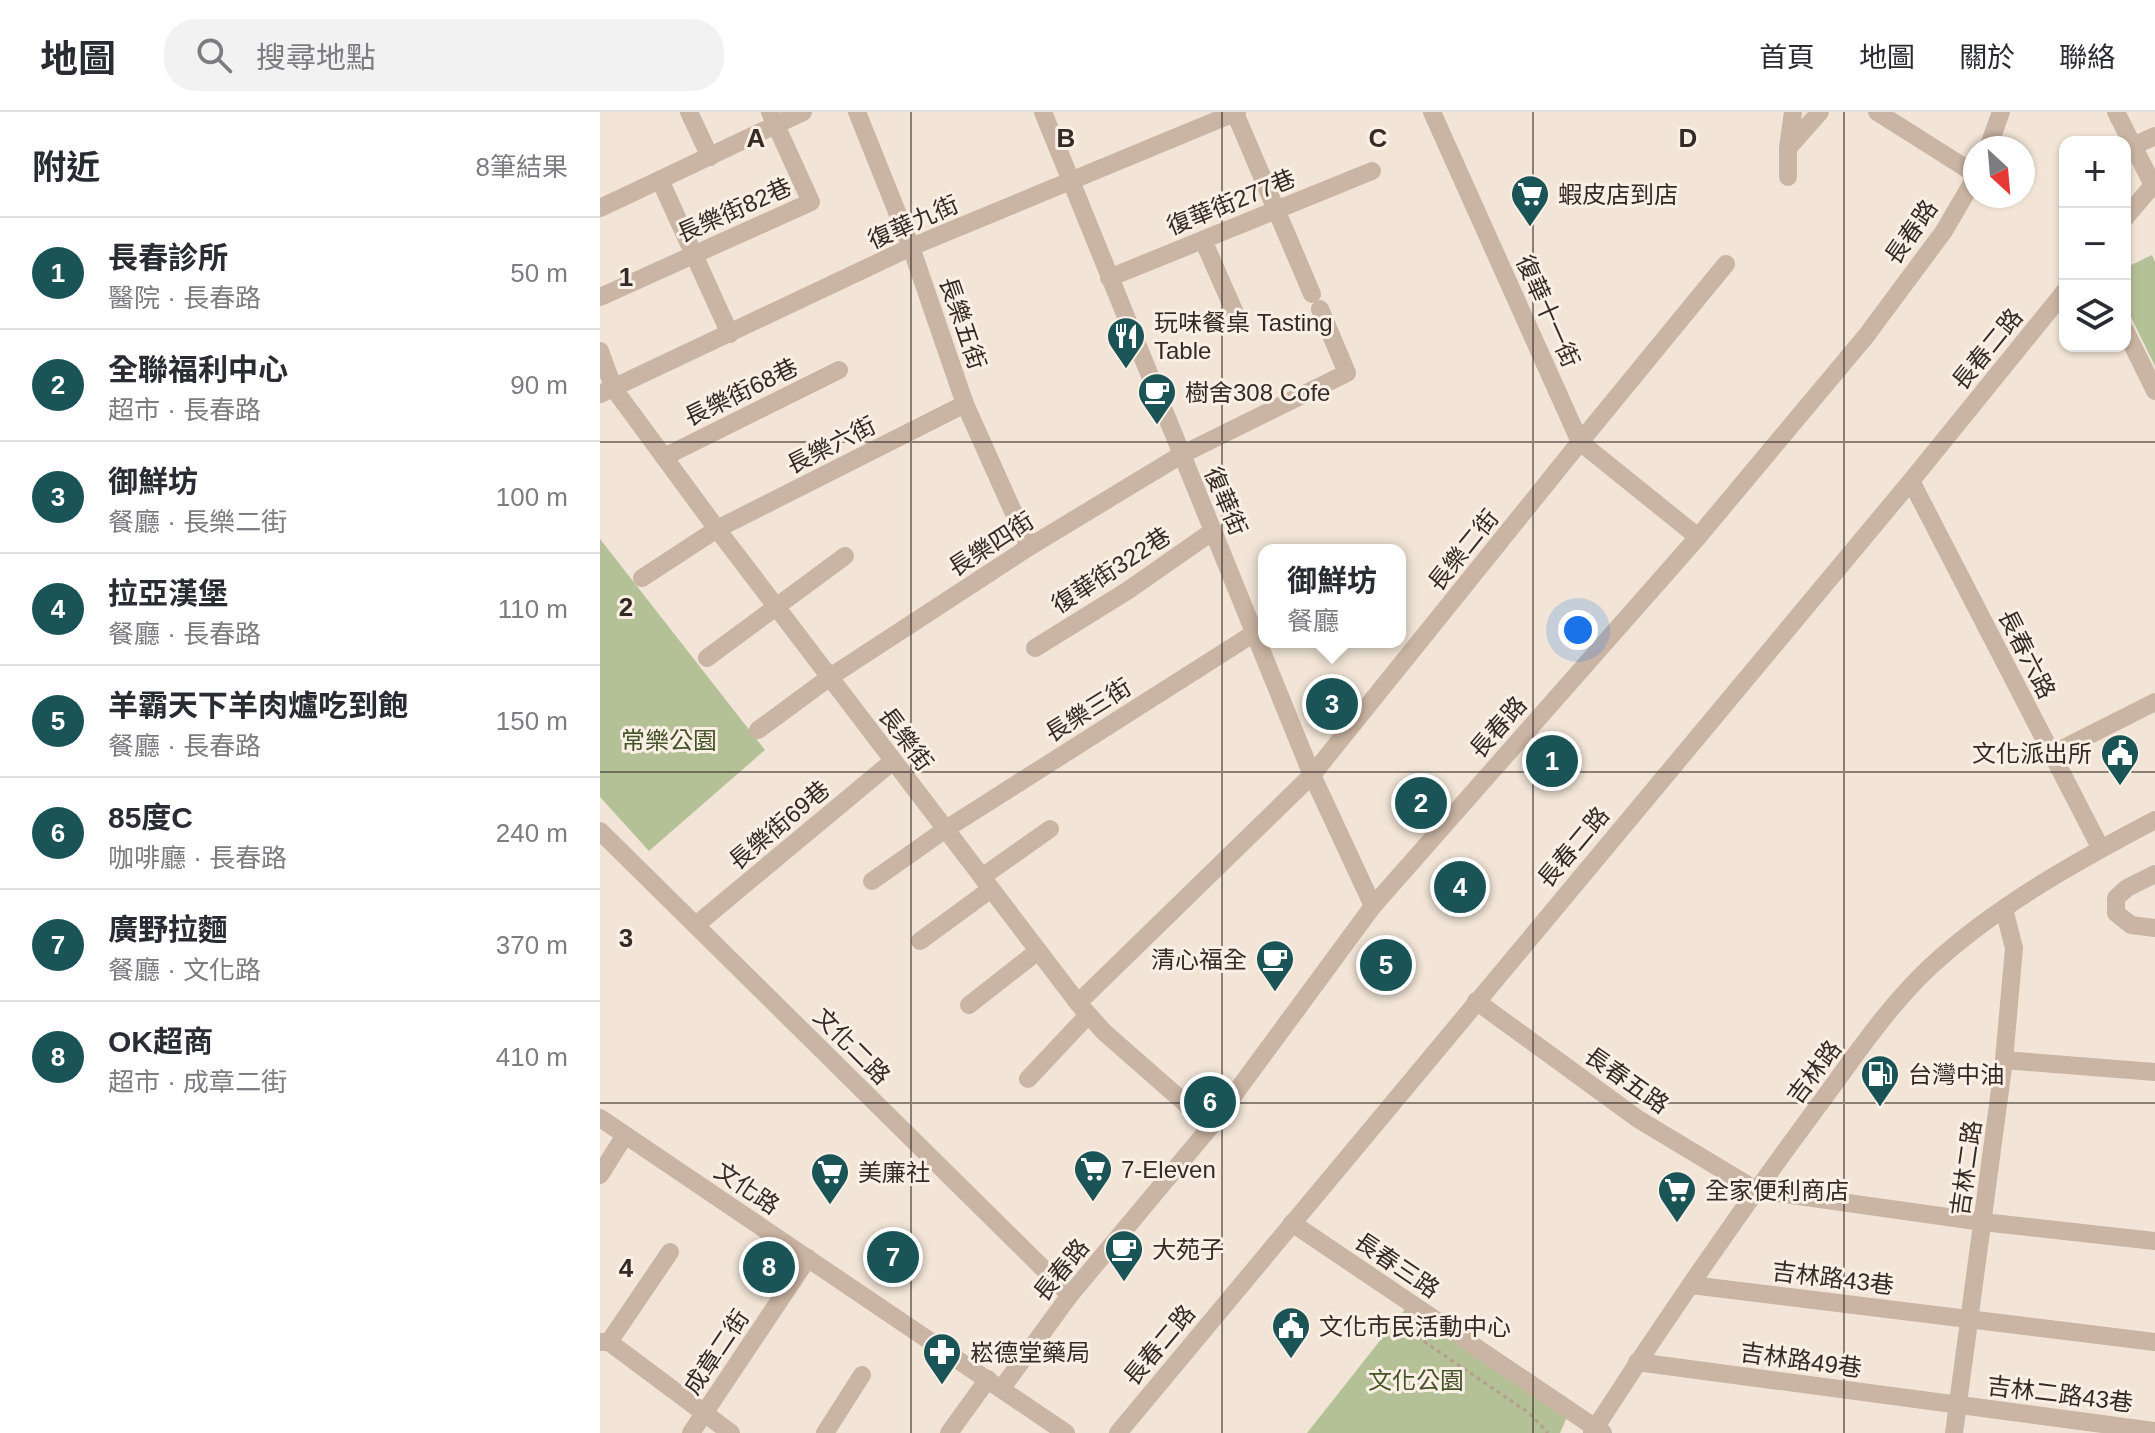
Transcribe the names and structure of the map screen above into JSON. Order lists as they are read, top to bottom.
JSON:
{
  "streets": {
    "street": [
      "復華街277巷",
      "長樂街82巷",
      "復華九街",
      "長春路",
      "復華十一街",
      "長樂五街",
      "長春二路",
      "長樂街68巷",
      "長樂六街",
      "復華街",
      "長樂四街",
      "長樂二街",
      "復華街322巷",
      "長春六路",
      "長樂三街",
      "長樂街",
      "長樂街69巷",
      "文化二路",
      "吉林路",
      "長春五路",
      "吉林二路",
      "文化路",
      "長春三路",
      "吉林路43巷",
      "成章二街",
      "吉林路49巷",
      "吉林二路43巷"
    ]
  },
  "crossings": [
    ["復華街277巷", "復華街"],
    ["復華街277巷", "長樂四街"],
    ["復華九街", "長樂五街"],
    ["復華九街", "復華街"],
    ["復華九街", "長樂街"],
    ["長春路", "復華街"],
    ["長春路", "長樂街"],
    ["長春路", "文化二路"],
    ["長春路", "文化路"],
    ["復華十一街", "長樂二街"],
    ["長樂五街", "長樂六街"],
    ["長樂五街", "長樂四街"],
    ["長春二路", "長春六路"],
    ["長春二路", "長春五路"],
    ["長春二路", "長春三路"],
    ["長樂街68巷", "長樂街"],
    ["長樂六街", "長樂街"],
    ["復華街", "長樂四街"],
    ["復華街", "長樂二街"],
    ["復華街", "復華街322巷"],
    ["復華街", "長樂三街"],
    ["長樂四街", "長樂街"],
    ["長樂二街", "長樂街"],
    ["長春六路", "吉林路"],
    ["長樂三街", "長樂街"],
    ["長樂街", "長樂街69巷"],
    ["長樂街69巷", "文化二路"],
    ["吉林路", "長春五路"],
    ["吉林路", "吉林二路"],
    ["吉林路", "長春三路"],
    ["吉林路", "吉林路43巷"],
    ["吉林路", "吉林路49巷"],
    ["吉林二路", "吉林路43巷"],
    ["吉林二路", "吉林路49巷"],
    ["吉林二路", "吉林二路43巷"],
    ["文化路", "成章二街"],
    ["吉林路49巷", "吉林二路43巷"]
  ],
  "parks": ["常樂公園", "文化公園"],
  "places": {
    "supermarket": [
      "蝦皮店到店",
      "7-Eleven",
      "美廉社",
      "全家便利商店"
    ],
    "restaurant": ["玩味餐桌 Tasting Table"],
    "cafe": ["樹舍308 Cofe", "清心福全", "大苑子"],
    "public building": ["文化派出所", "文化市民活動中心"],
    "fuel station": ["台灣中油"],
    "pharmacy": ["崧德堂藥局"]
  },
  "north": "bottom right",
  "page": {
    "header": "地圖",
    "search": "搜尋地點",
    "nav": [
      "首頁",
      "地圖",
      "關於",
      "聯絡"
    ],
    "heading": ["附近", "8筆結果"],
    "map_buttons": ["+", "−"],
    "list": [
      {
        "mark": "1",
        "name": "長春診所",
        "note": "醫院 · 長春路",
        "value": "50 m"
      },
      {
        "mark": "2",
        "name": "全聯福利中心",
        "note": "超市 · 長春路",
        "value": "90 m"
      },
      {
        "mark": "3",
        "name": "御鮮坊",
        "note": "餐廳 · 長樂二街",
        "value": "100 m"
      },
      {
        "mark": "4",
        "name": "拉亞漢堡",
        "note": "餐廳 · 長春路",
        "value": "110 m"
      },
      {
        "mark": "5",
        "name": "羊霸天下羊肉爐吃到飽",
        "note": "餐廳 · 長春路",
        "value": "150 m"
      },
      {
        "mark": "6",
        "name": "85度C",
        "note": "咖啡廳 · 長春路",
        "value": "240 m"
      },
      {
        "mark": "7",
        "name": "廣野拉麵",
        "note": "餐廳 · 文化路",
        "value": "370 m"
      },
      {
        "mark": "8",
        "name": "OK超商",
        "note": "超市 · 成章二街",
        "value": "410 m"
      }
    ],
    "popup": ["御鮮坊", "餐廳"],
    "pins": [
      "3",
      "1",
      "2",
      "4",
      "5",
      "6",
      "7",
      "8"
    ]
  },
  "grid": {
    "columns": [
      "A",
      "B",
      "C",
      "D"
    ],
    "rows": [
      "1",
      "2",
      "3",
      "4"
    ]
  }
}
